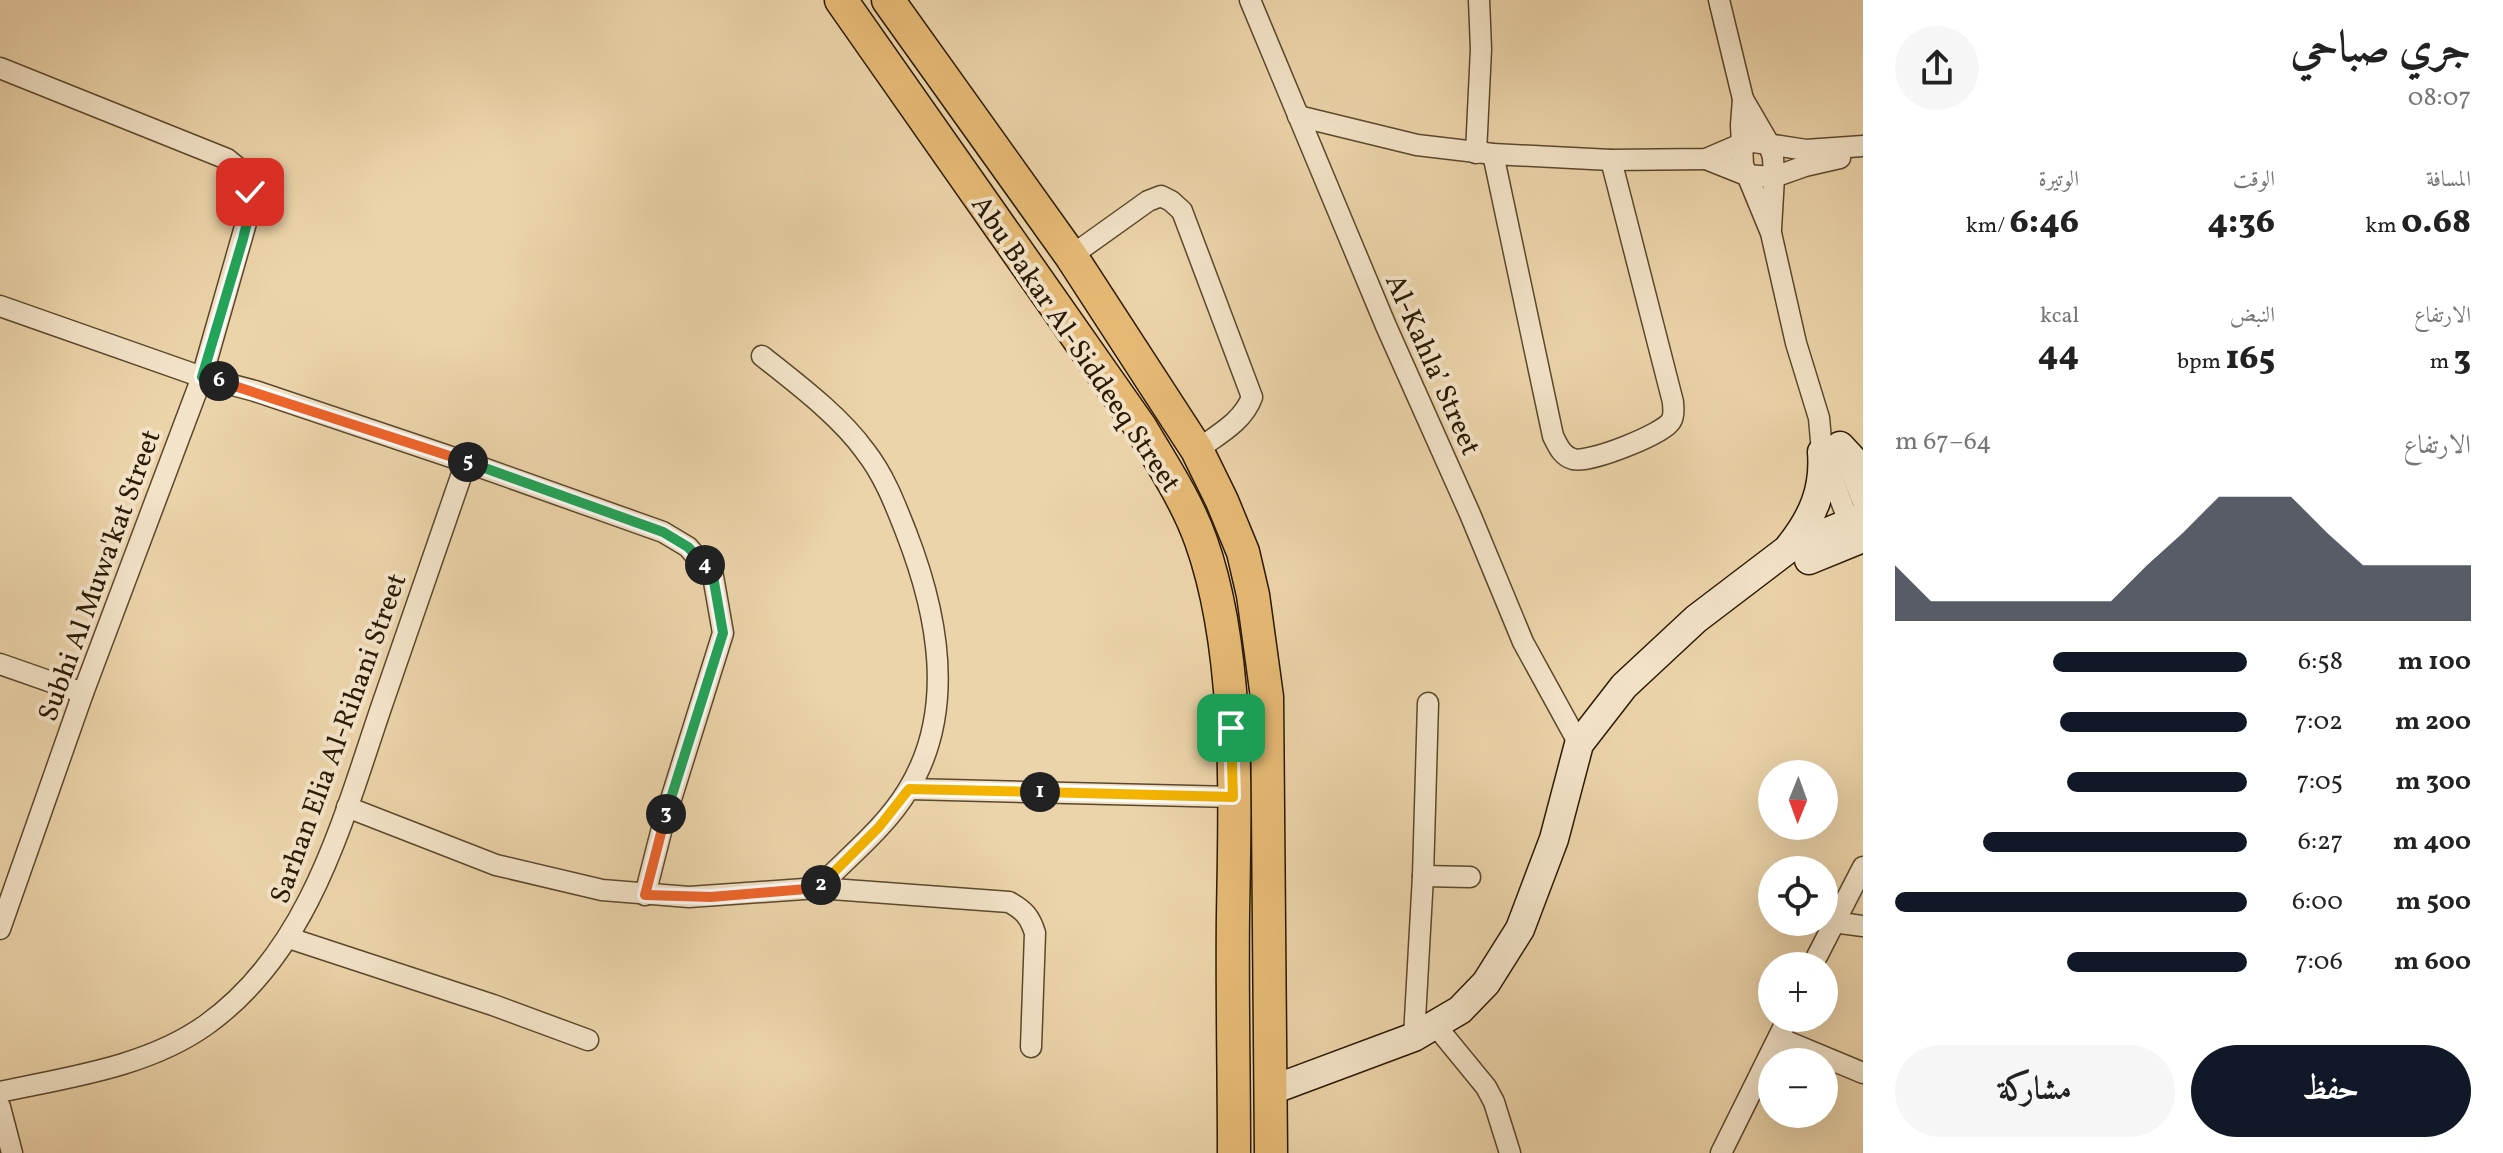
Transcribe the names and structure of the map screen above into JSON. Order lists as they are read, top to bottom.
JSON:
{
  "streets": {
    "main road": ["Abu Bakar Al-Siddeeq Street"],
    "street": ["Al-Kahla’ Street", "Subhi Al Muwa'kat Street", "Sarhan Elia Al-Rihani Street"]
  },
  "north": "bottom",
  "page": {
    "heading": ["جري صباحي", "08:07"],
    "stats": [
      ["المسافة", "0.68 km"],
      ["الوقت", "4:36"],
      ["الوتيرة", "6:46 /km"],
      ["الارتفاع", "3 m"],
      ["النبض", "165 bpm"],
      ["kcal", "44"]
    ],
    "pins": [
      "6",
      "5",
      "4",
      "1",
      "3",
      "2"
    ],
    "chart": ["الارتفاع", "64–67 m"],
    "list": [
      {
        "name": "100 m",
        "note": "6:58"
      },
      {
        "name": "200 m",
        "note": "7:02"
      },
      {
        "name": "300 m",
        "note": "7:05"
      },
      {
        "name": "400 m",
        "note": "6:27"
      },
      {
        "name": "500 m",
        "note": "6:00"
      },
      {
        "name": "600 m",
        "note": "7:06"
      }
    ],
    "map_buttons": ["+", "−"],
    "buttons": ["حفظ", "مشاركة"]
  }
}
